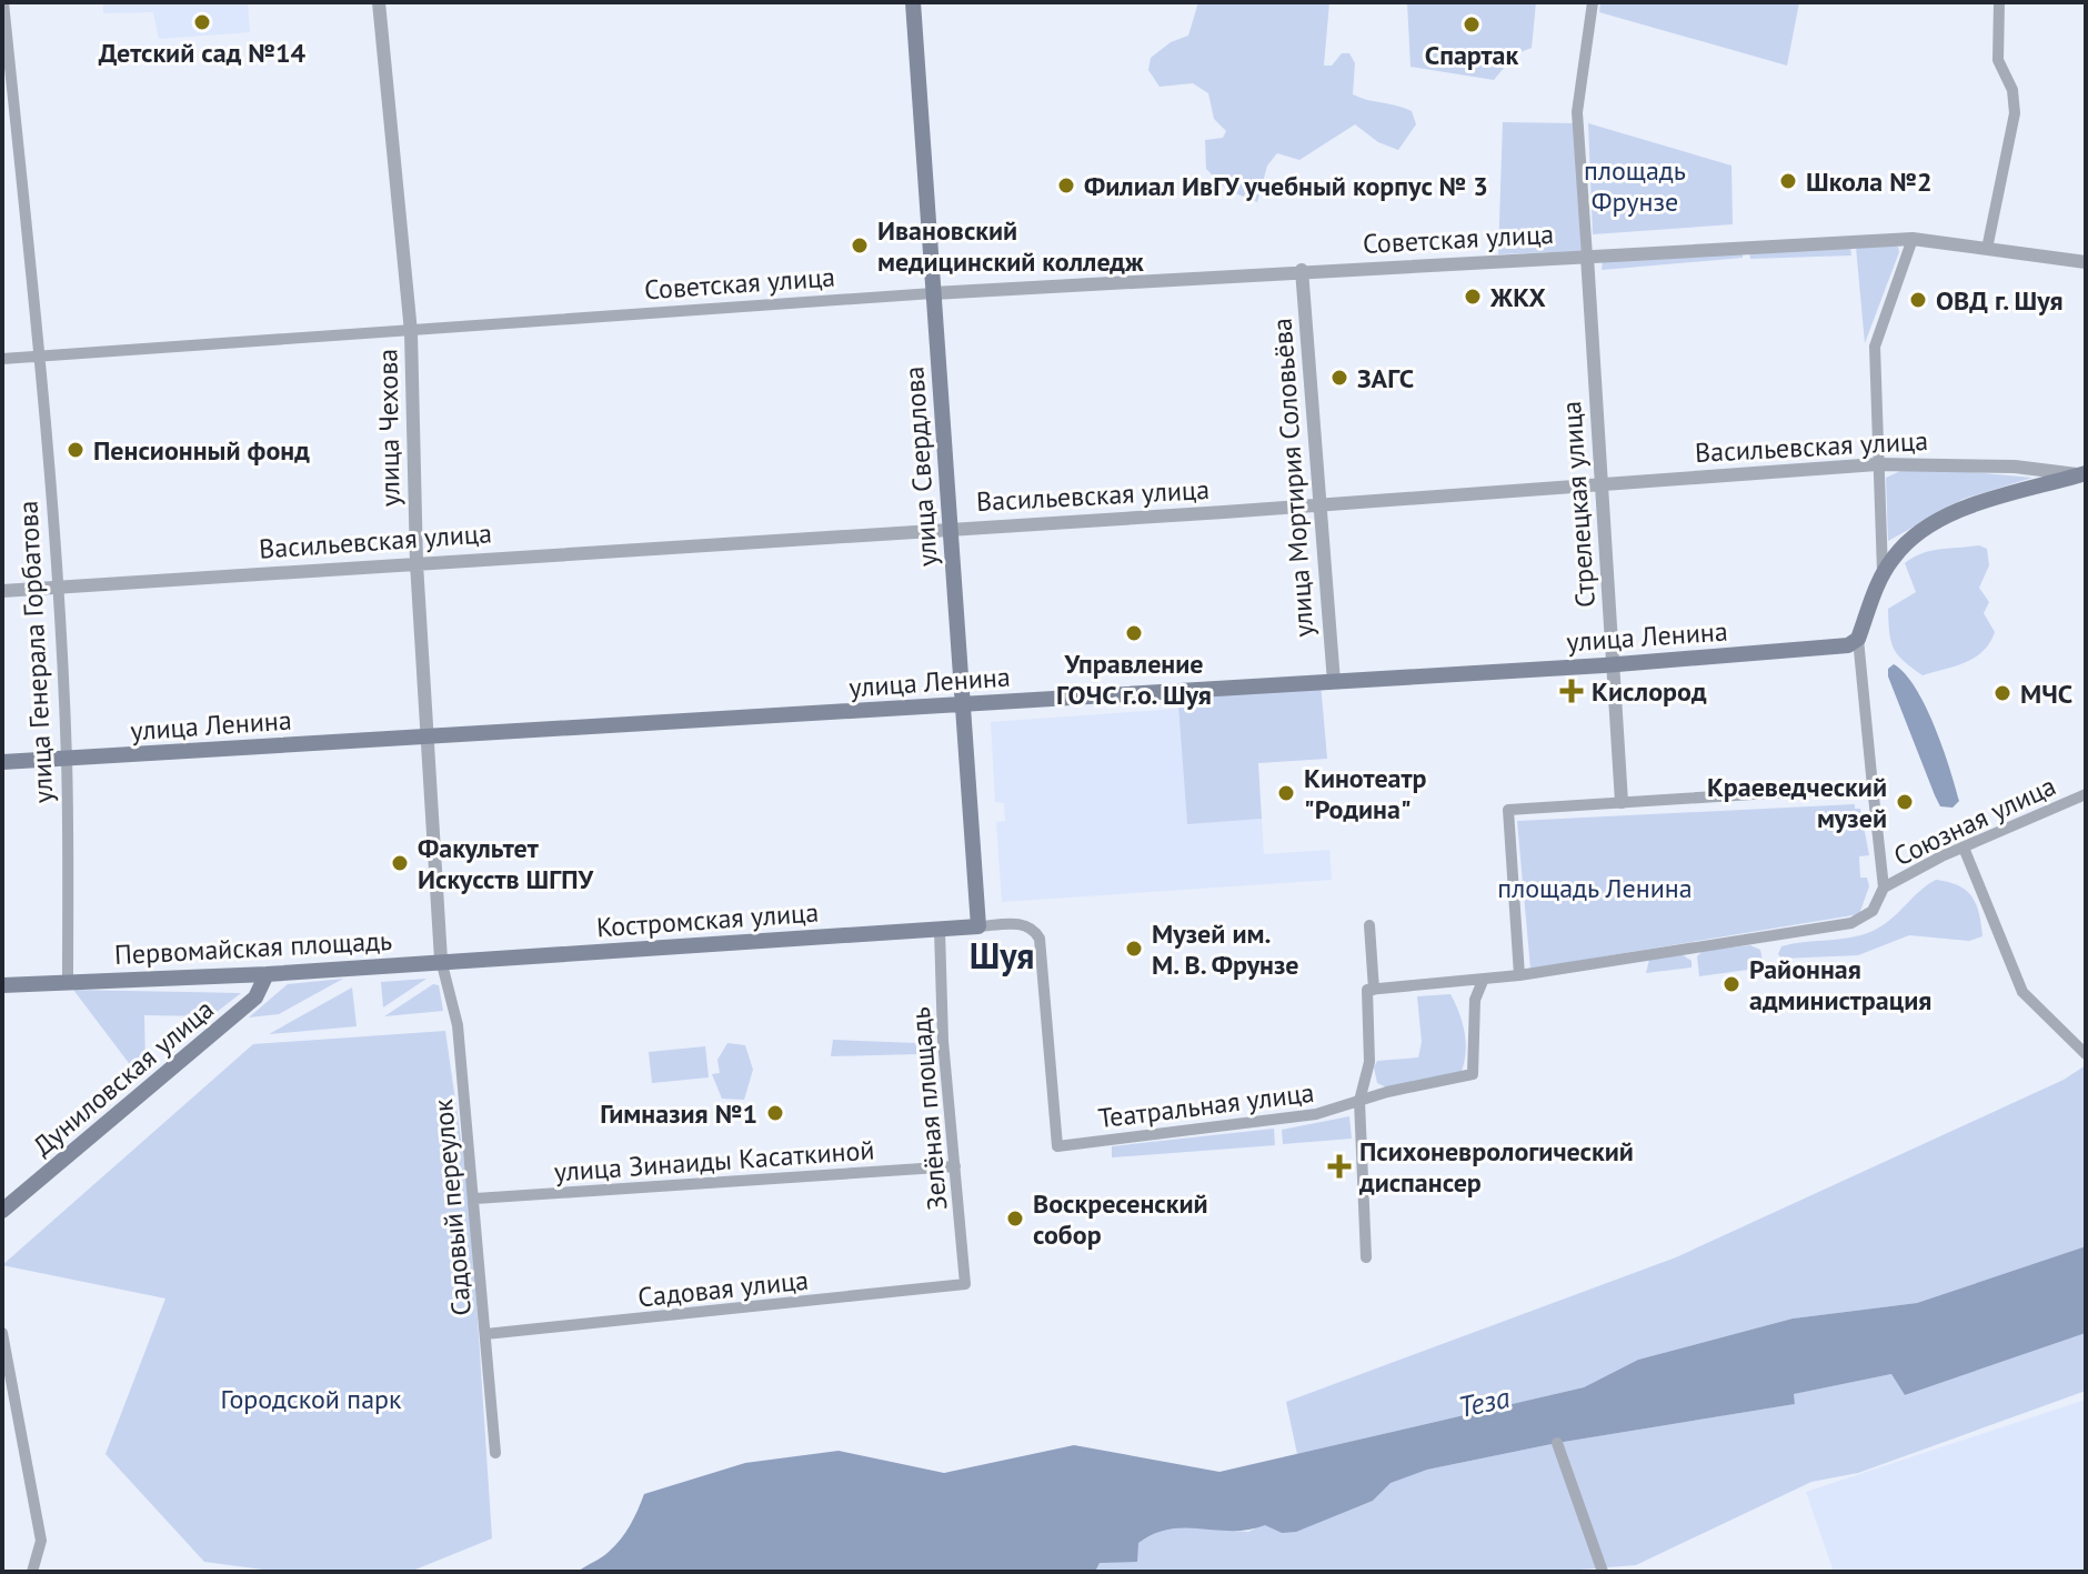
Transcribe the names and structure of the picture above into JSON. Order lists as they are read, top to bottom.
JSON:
{
  "streets": {
    "main road": [
      "улица Свердлова",
      "улица Ленина",
      "Костромская улица",
      "Первомайская площадь",
      "Дуниловская улица"
    ],
    "street": [
      "Советская улица",
      "улица Чехова",
      "Васильевская улица",
      "улица Мортирия Соловьёва",
      "Стрелецкая улица",
      "улица Генерала Горбатова",
      "Союзная улица",
      "Театральная улица",
      "Зелёная площадь",
      "улица Зинаиды Касаткиной",
      "Садовый переулок",
      "Садовая улица"
    ]
  },
  "crossings": [
    ["Советская улица", "улица Чехова"],
    ["Советская улица", "улица Свердлова"],
    ["Советская улица", "улица Мортирия Соловьёва"],
    ["Советская улица", "Стрелецкая улица"],
    ["Советская улица", "улица Генерала Горбатова"],
    ["улица Чехова", "Васильевская улица"],
    ["улица Чехова", "улица Ленина"],
    ["улица Чехова", "Костромская улица"],
    ["улица Чехова", "Первомайская площадь"],
    ["улица Чехова", "Садовый переулок"],
    ["Васильевская улица", "улица Свердлова"],
    ["Васильевская улица", "улица Мортирия Соловьёва"],
    ["Васильевская улица", "Стрелецкая улица"],
    ["Васильевская улица", "улица Генерала Горбатова"],
    ["улица Свердлова", "улица Ленина"],
    ["улица Свердлова", "Костромская улица"],
    ["улица Свердлова", "Театральная улица"],
    ["улица Мортирия Соловьёва", "улица Ленина"],
    ["Стрелецкая улица", "улица Ленина"],
    ["улица Ленина", "улица Генерала Горбатова"],
    ["улица Генерала Горбатова", "Первомайская площадь"],
    ["Костромская улица", "Первомайская площадь"],
    ["Костромская улица", "Театральная улица"],
    ["Костромская улица", "Зелёная площадь"],
    ["Костромская улица", "Садовый переулок"],
    ["Первомайская площадь", "Дуниловская улица"],
    ["Первомайская площадь", "Садовый переулок"],
    ["Зелёная площадь", "улица Зинаиды Касаткиной"],
    ["Зелёная площадь", "Садовая улица"],
    ["улица Зинаиды Касаткиной", "Садовый переулок"],
    ["Садовый переулок", "Садовая улица"]
  ],
  "districts": ["Шуя"],
  "water": ["Теза"],
  "parks": ["площадь Фрунзе", "площадь Ленина", "Городской парк"],
  "places": {
    "other": [
      "Детский сад №14",
      "Спартак",
      "Школа №2",
      "Филиал ИвГУ учебный корпус № 3",
      "Ивановский медицинский колледж",
      "ЖКХ",
      "ОВД г. Шуя",
      "ЗАГС",
      "Пенсионный фонд",
      "Управление ГОЧС г.о. Шуя",
      "МЧС",
      "Кинотеатр \"Родина\"",
      "Краеведческий музей",
      "Факультет Искусств ШГПУ",
      "Музей им. М. В. Фрунзе",
      "Районная администрация",
      "Гимназия №1",
      "Воскресенский собор"
    ],
    "health": ["Кислород", "Психоневрологический диспансер"]
  }
}
